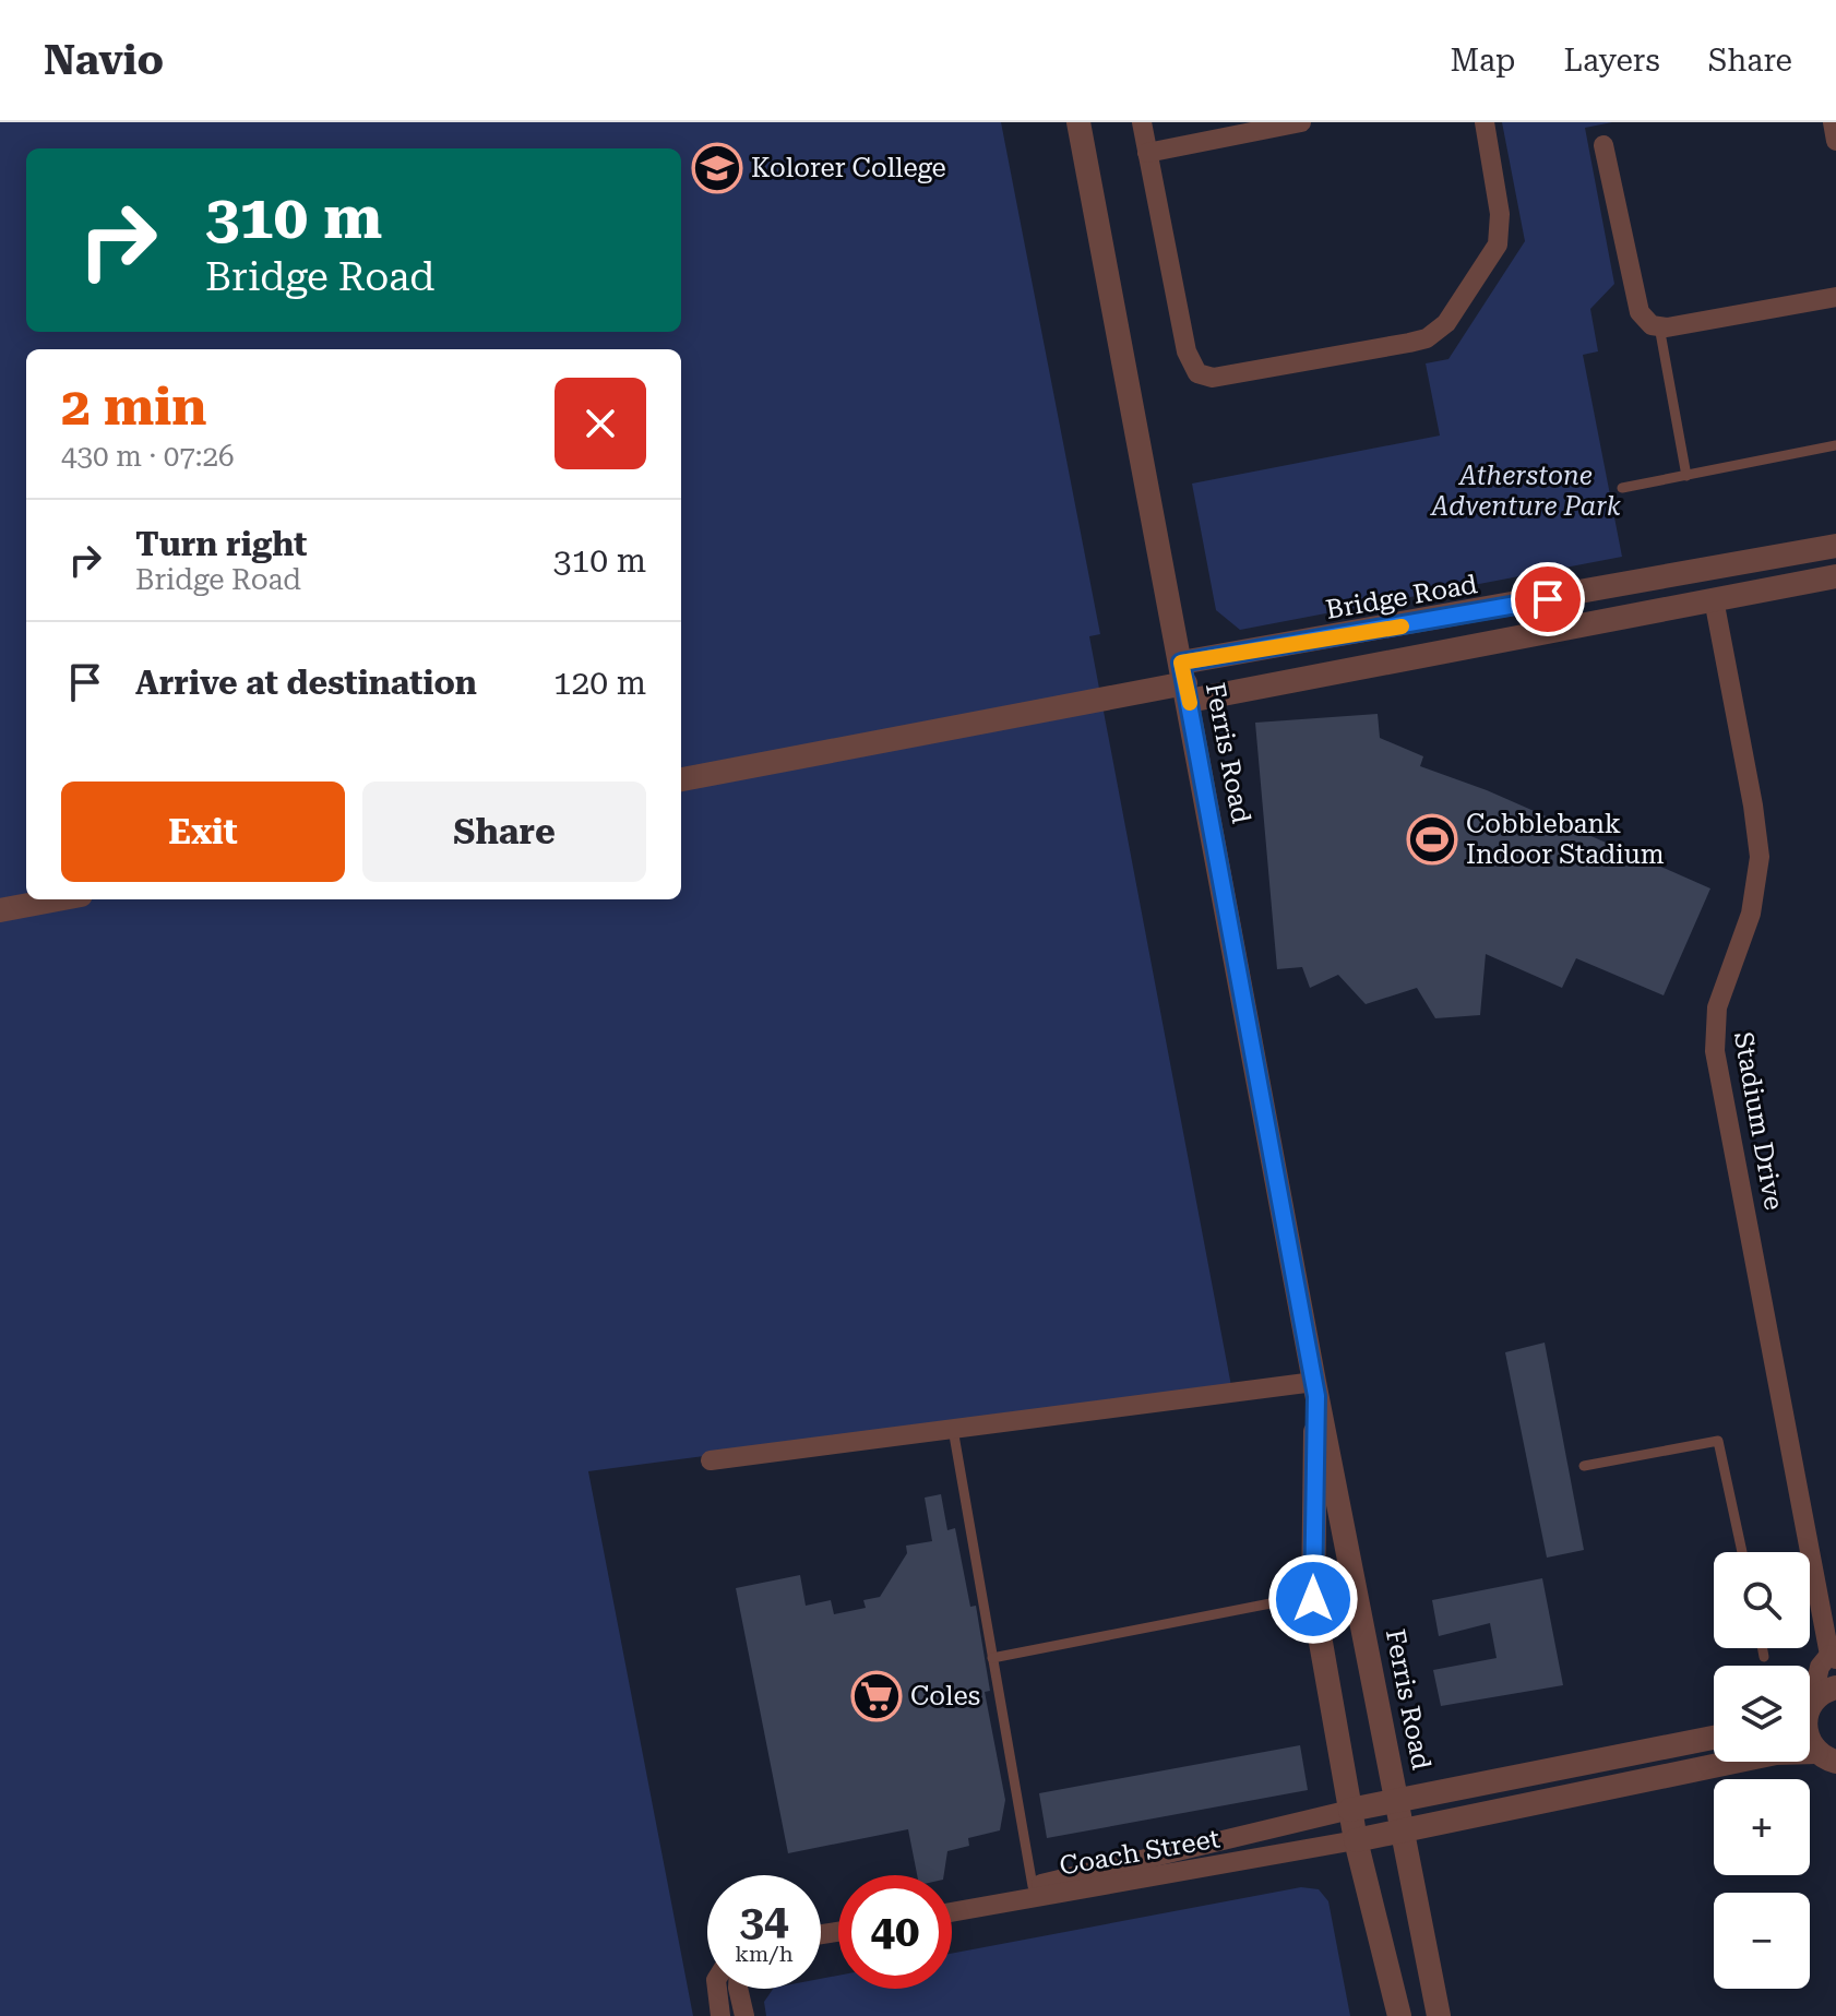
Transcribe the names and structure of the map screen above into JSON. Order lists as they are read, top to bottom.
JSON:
{
  "streets": {
    "street": [
      "Bridge Road",
      "Ferris Road",
      "Stadium Drive",
      "Coach Street"
    ]
  },
  "crossings": [
    ["Bridge Road", "Ferris Road"],
    ["Bridge Road", "Stadium Drive"],
    ["Ferris Road", "Coach Street"]
  ],
  "parks": ["Atherstone Adventure Park"],
  "places": {
    "school or university": ["Kolorer College"],
    "sports": ["Cobblebank Indoor Stadium"],
    "supermarket": ["Coles"]
  },
  "page": {
    "header": "Navio",
    "nav": ["Map", "Layers", "Share"],
    "turn": ["310 m", "Bridge Road"],
    "heading": ["2 min", "430 m · 07:26"],
    "list": [
      {
        "name": "Turn right",
        "note": "Bridge Road",
        "value": "310 m"
      },
      {
        "name": "Arrive at destination",
        "value": "120 m"
      }
    ],
    "buttons": ["Exit", "Share"],
    "map_buttons": ["+", "−"],
    "speed": "34 km/h",
    "limit": "40"
  }
}
